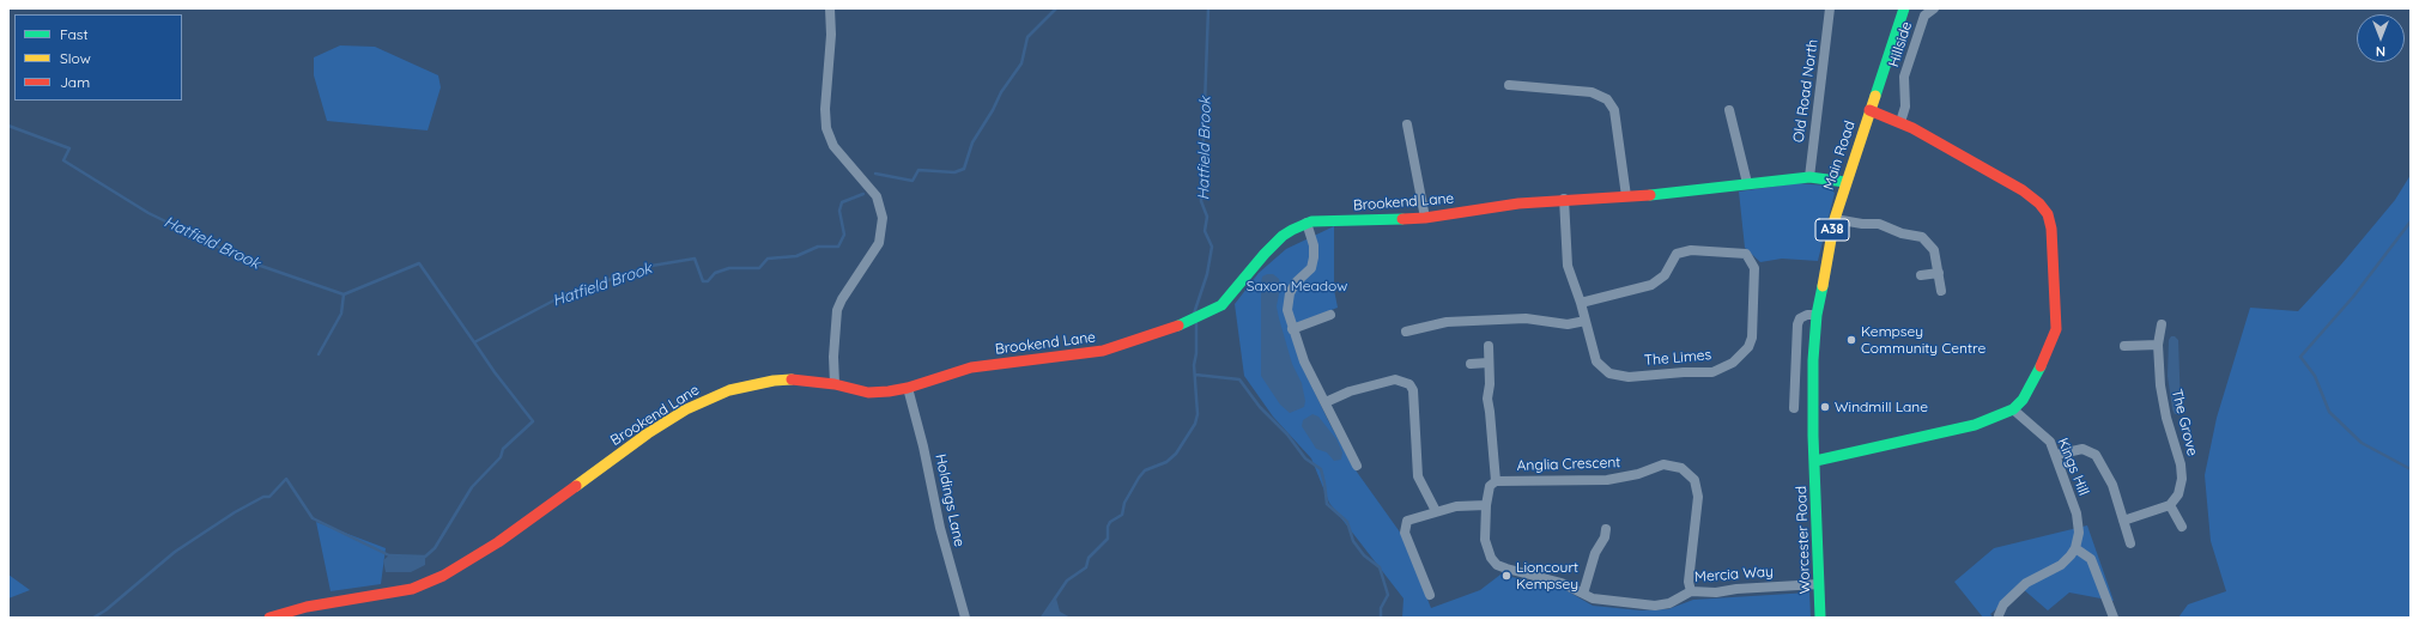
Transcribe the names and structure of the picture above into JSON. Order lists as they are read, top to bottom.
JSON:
{
  "streets": {
    "street": [
      "Hillside",
      "Old Road North",
      "Main Road",
      "Brookend Lane",
      "A38",
      "The Limes",
      "The Grove",
      "Anglia Crescent",
      "Kings Hill",
      "Holdings Lane",
      "Worcester Road",
      "Mercia Way"
    ]
  },
  "crossings": [
    ["Old Road North", "Brookend Lane"],
    ["Main Road", "Brookend Lane"],
    ["Main Road", "Worcester Road"],
    ["Brookend Lane", "The Limes"],
    ["Brookend Lane", "Holdings Lane"],
    ["Anglia Crescent", "Mercia Way"],
    ["Worcester Road", "Mercia Way"]
  ],
  "water": ["Hatfield Brook"],
  "parks": ["Saxon Meadow"],
  "places": ["Kempsey Community Centre", "Windmill Lane", "Lioncourt Kempsey"],
  "legend": ["Fast", "Slow", "Jam"],
  "north": "bottom"
}
